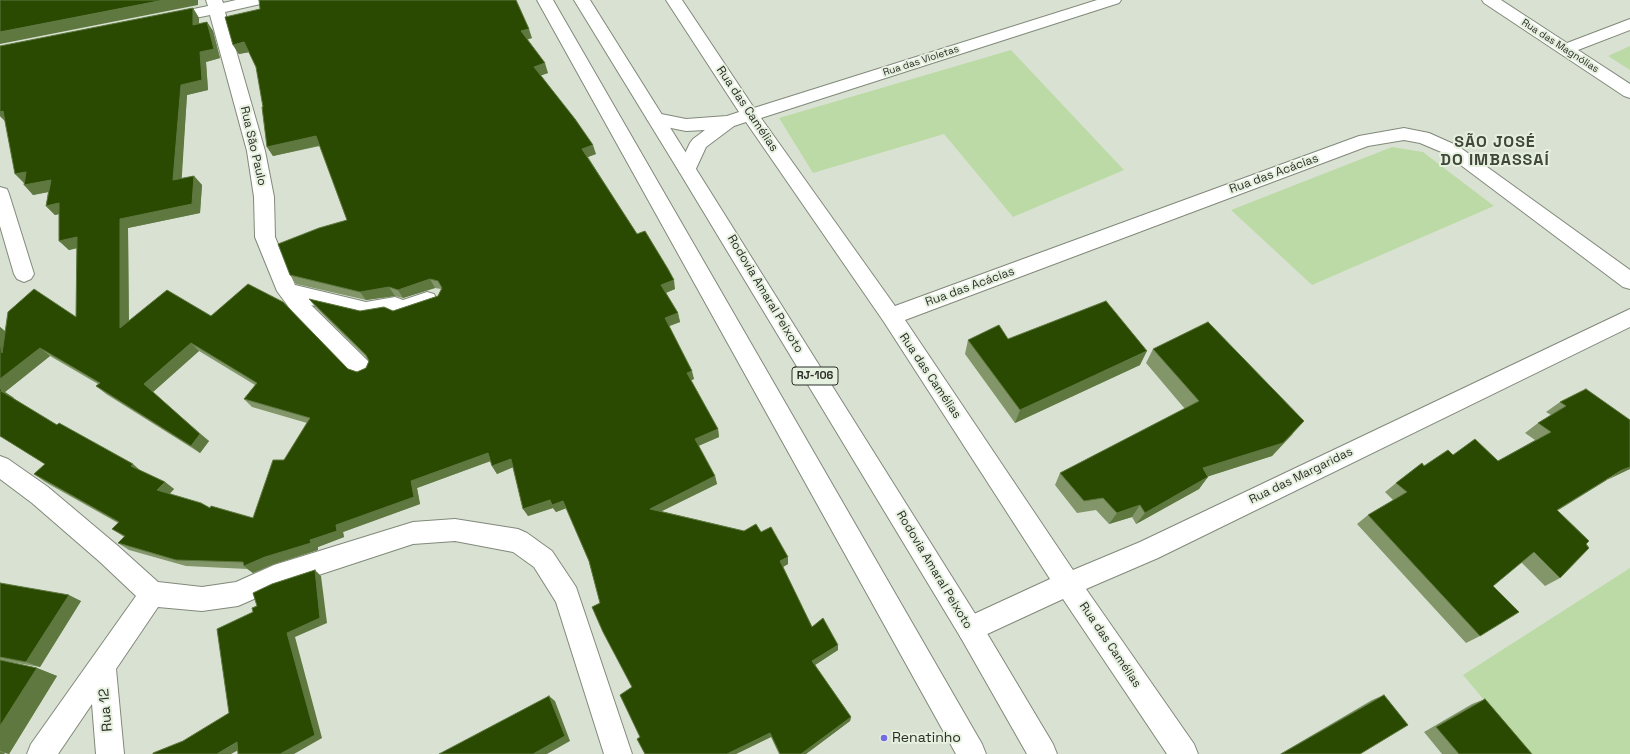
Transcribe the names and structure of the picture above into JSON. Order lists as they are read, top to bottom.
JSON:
{
  "streets": {
    "main road": [
      "Rua das Magnólias",
      "Rua das Violetas",
      "Rua das Camélias",
      "Rua São Paulo",
      "Rua das Acácias",
      "Rodovia Amaral Peixoto",
      "RJ-106",
      "Rua das Margaridas",
      "Rua 12"
    ]
  },
  "crossings": [
    ["Rua das Violetas", "Rua das Camélias"],
    ["Rua das Violetas", "Rodovia Amaral Peixoto"],
    ["Rua das Camélias", "Rua das Acácias"],
    ["Rua das Camélias", "Rua das Margaridas"],
    ["Rodovia Amaral Peixoto", "Rua das Margaridas"]
  ],
  "districts": ["SÃO JOSÉ DO IMBASSAÍ"],
  "places": ["Renatinho"]
}
